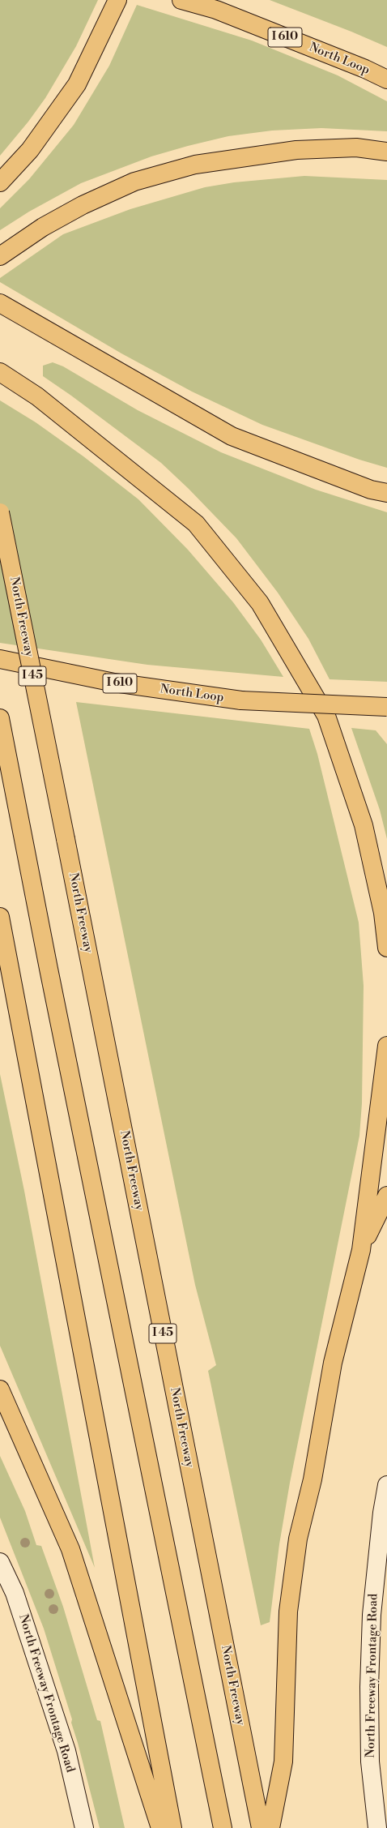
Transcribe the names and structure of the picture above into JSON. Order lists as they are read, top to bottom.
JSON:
{
  "streets": {
    "highway": [
      "I 610",
      "North Loop",
      "North Freeway",
      "I 45"
    ],
    "main road": ["North Freeway Frontage Road"]
  }
}
